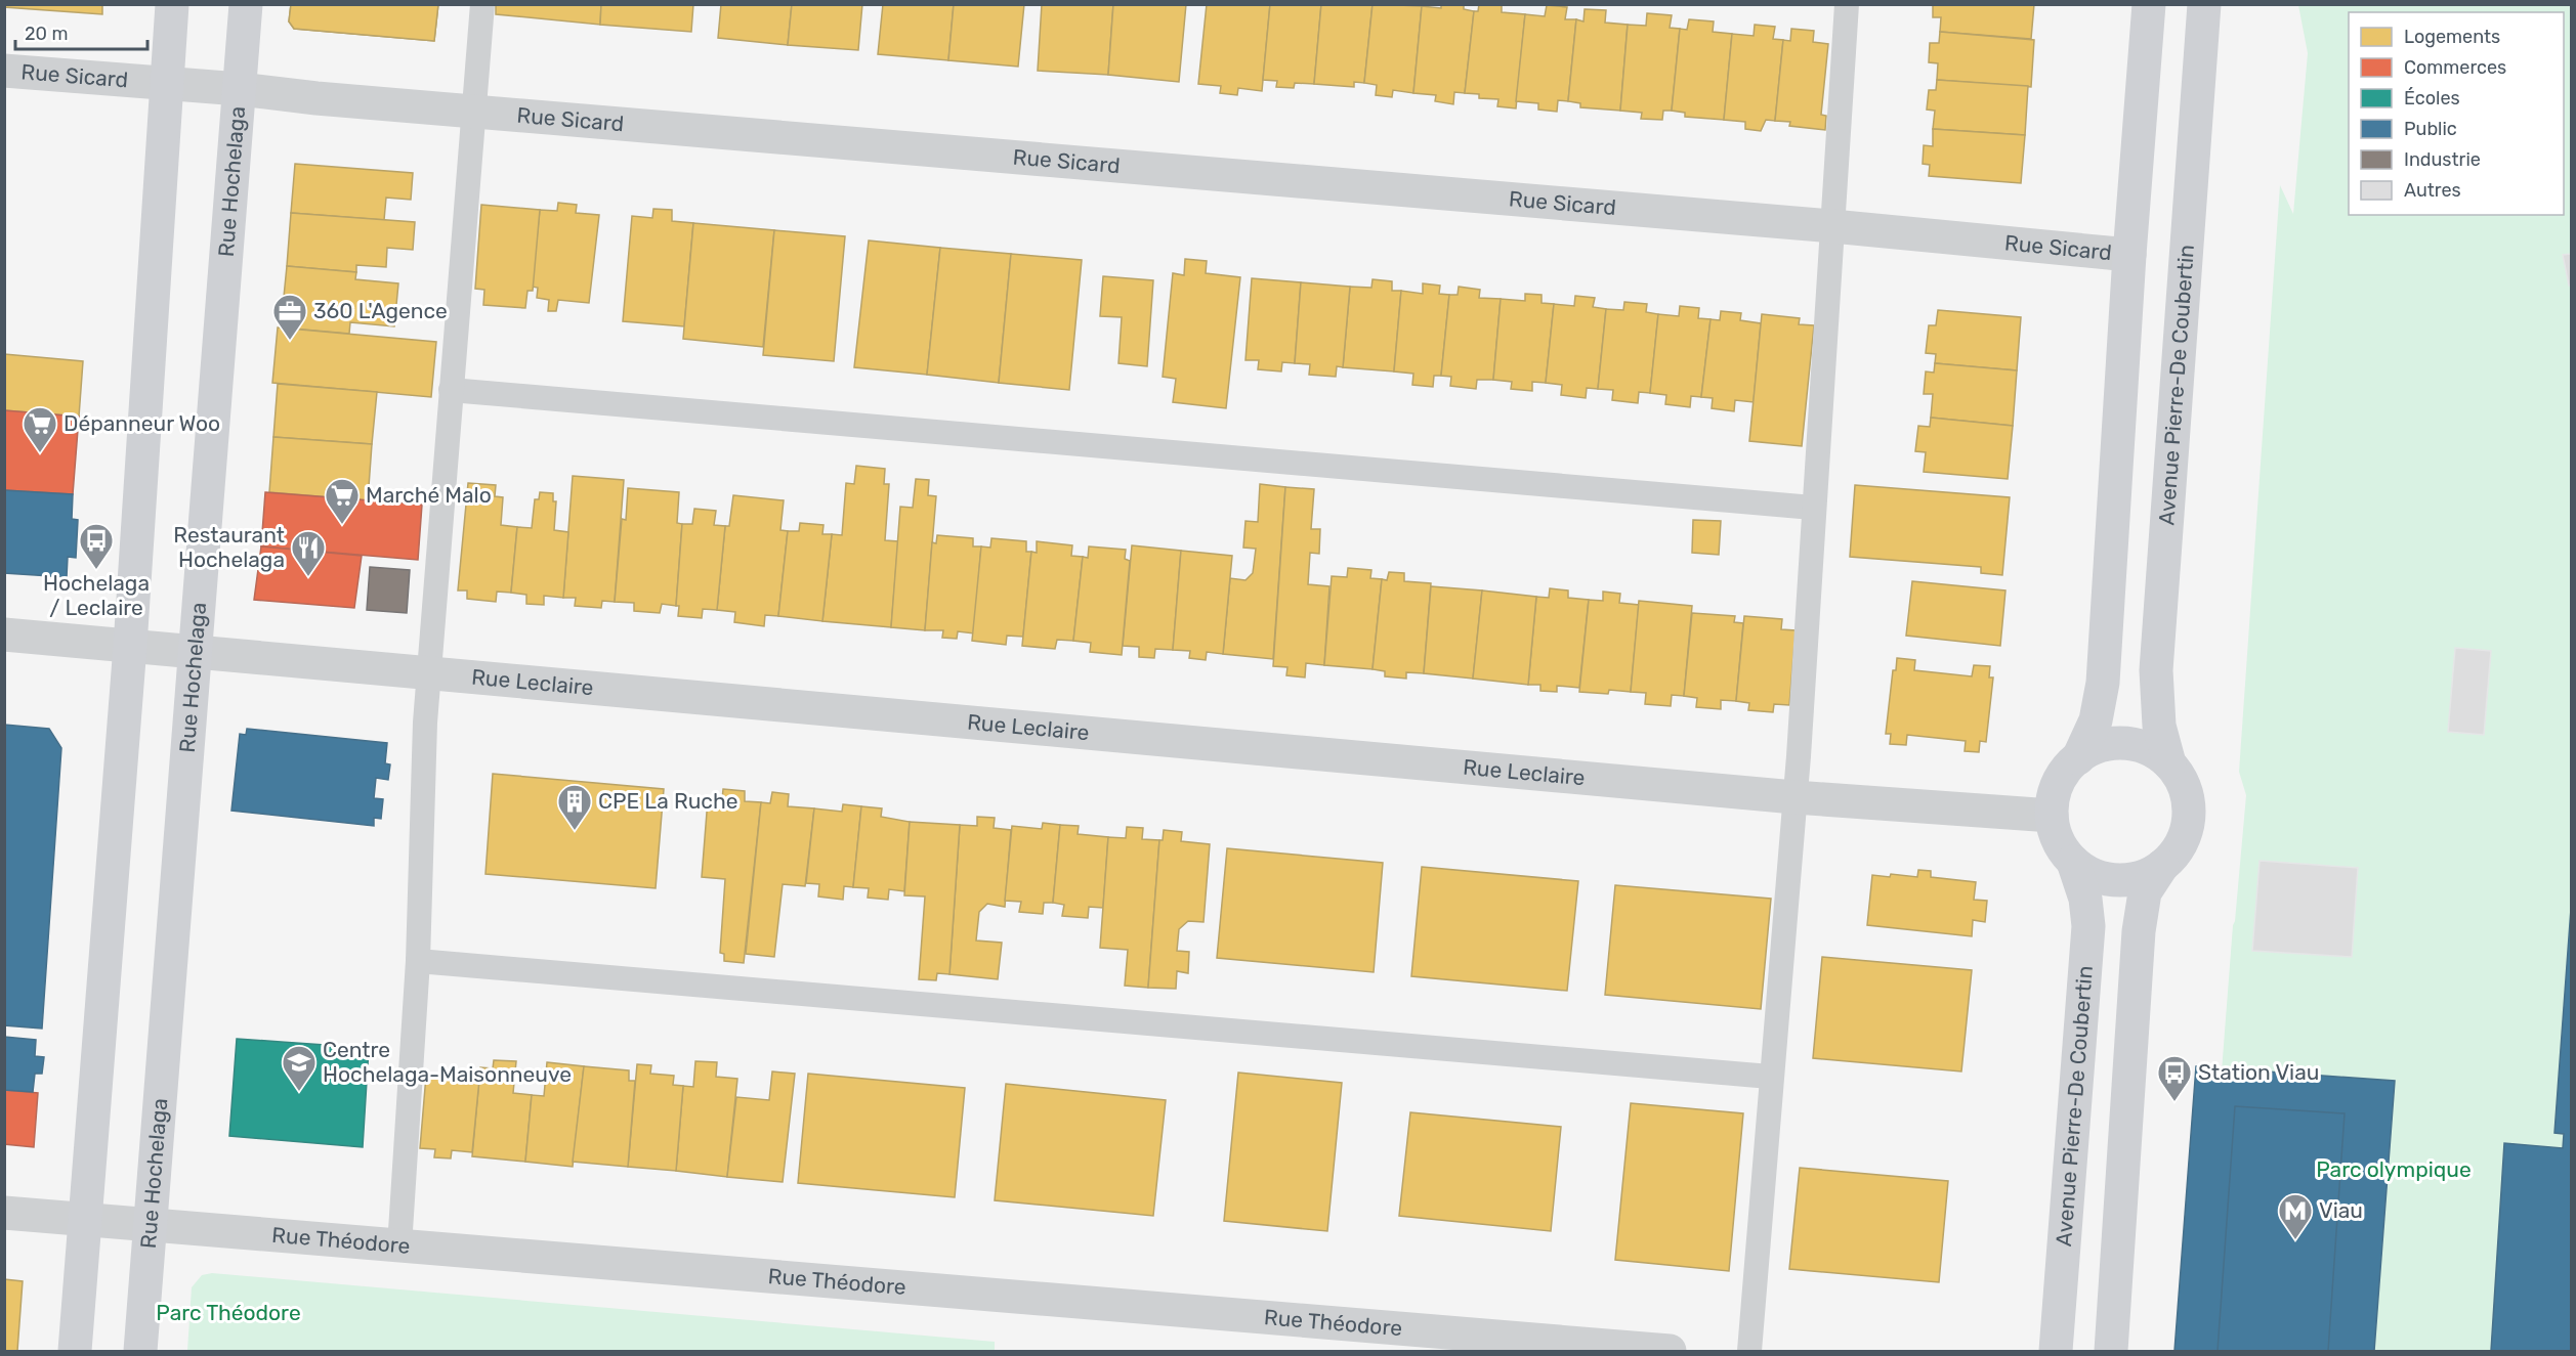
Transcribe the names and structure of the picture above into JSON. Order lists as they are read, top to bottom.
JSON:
{
  "streets": {
    "street": [
      "Rue Sicard",
      "Rue Hochelaga",
      "Avenue Pierre-De Coubertin",
      "Rue Leclaire",
      "Rue Théodore"
    ]
  },
  "crossings": [
    ["Rue Sicard", "Rue Hochelaga"],
    ["Rue Hochelaga", "Rue Leclaire"],
    ["Rue Hochelaga", "Rue Théodore"],
    ["Avenue Pierre-De Coubertin", "Rue Leclaire"]
  ],
  "parks": ["Parc olympique", "Parc Théodore"],
  "places": {
    "office": ["360 L'Agence"],
    "supermarket": ["Dépanneur Woo", "Marché Malo"],
    "bus stop": ["Hochelaga / Leclaire", "Station Viau"],
    "restaurant": ["Restaurant Hochelaga"],
    "building": ["CPE La Ruche"],
    "school or university": ["Centre Hochelaga-Maisonneuve"],
    "metro station": ["Viau"]
  },
  "legend": [
    "Logements",
    "Commerces",
    "Écoles",
    "Public",
    "Industrie",
    "Autres"
  ],
  "scale_bar": "20 m"
}
